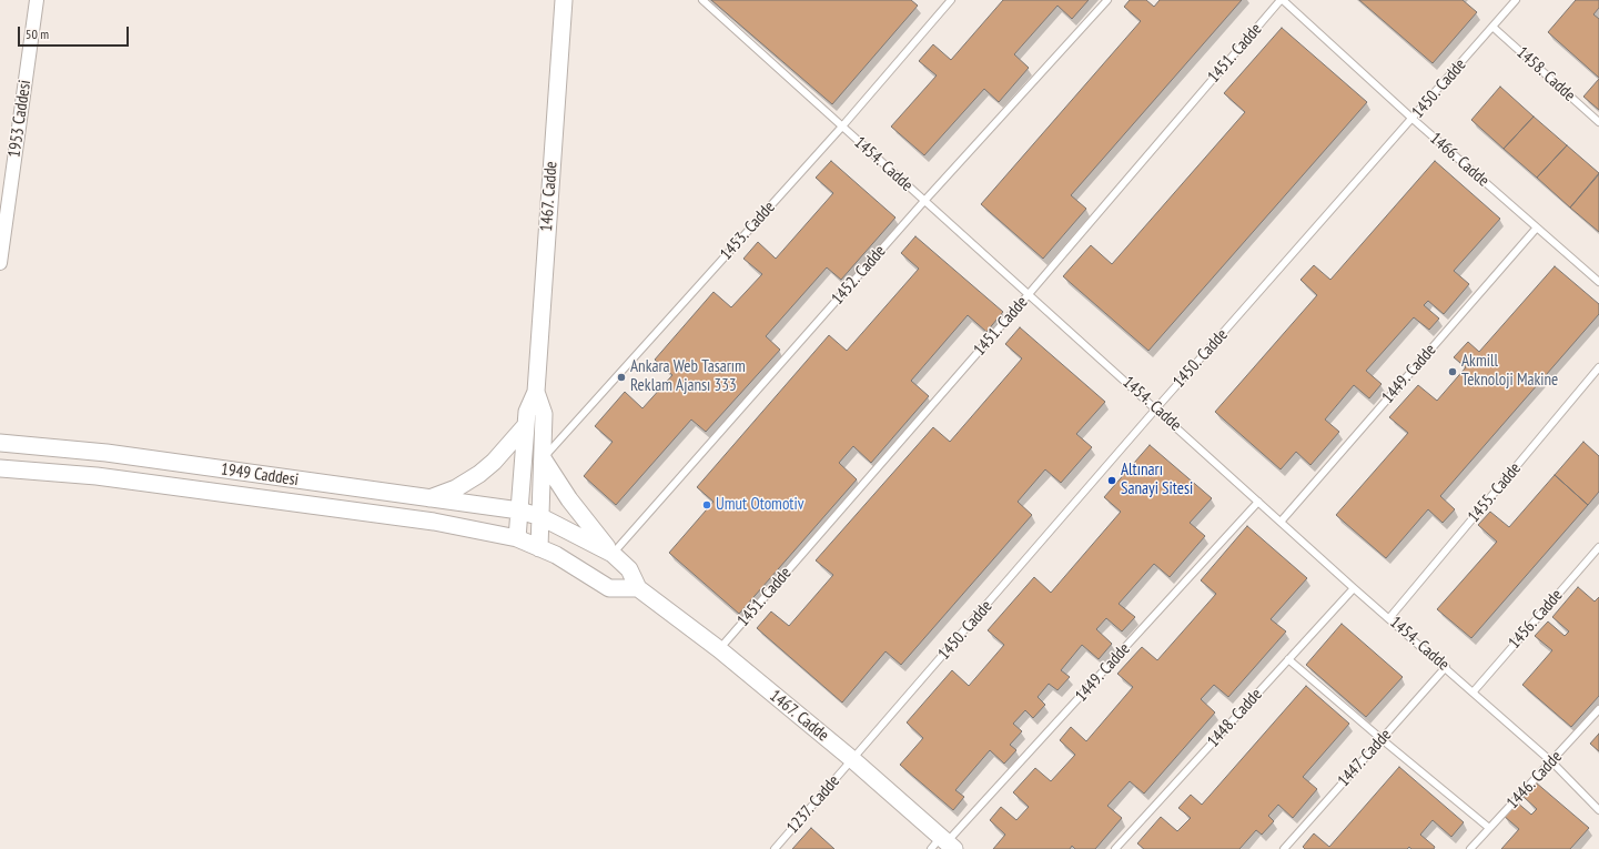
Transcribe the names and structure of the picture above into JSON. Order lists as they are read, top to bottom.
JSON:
{
  "streets": {
    "street": ["1953 Caddesi", "1467. Cadde", "1949 Caddesi"],
    "lane": [
      "1451. Cadde",
      "1458. Cadde",
      "1450. Cadde",
      "1466. Cadde",
      "1454. Cadde",
      "1453. Cadde",
      "1452. Cadde",
      "1449. Cadde",
      "1455. Cadde",
      "1456. Cadde",
      "1448. Cadde",
      "1447. Cadde",
      "1446. Cadde",
      "1237. Cadde"
    ]
  },
  "crossings": [
    ["1451. Cadde", "1466. Cadde"],
    ["1451. Cadde", "1454. Cadde"],
    ["1451. Cadde", "1467. Cadde"],
    ["1458. Cadde", "1450. Cadde"],
    ["1450. Cadde", "1466. Cadde"],
    ["1450. Cadde", "1454. Cadde"],
    ["1450. Cadde", "1467. Cadde"],
    ["1450. Cadde", "1237. Cadde"],
    ["1466. Cadde", "1449. Cadde"],
    ["1454. Cadde", "1453. Cadde"],
    ["1454. Cadde", "1452. Cadde"],
    ["1454. Cadde", "1449. Cadde"],
    ["1454. Cadde", "1455. Cadde"],
    ["1454. Cadde", "1456. Cadde"],
    ["1454. Cadde", "1448. Cadde"],
    ["1454. Cadde", "1447. Cadde"],
    ["1454. Cadde", "1446. Cadde"],
    ["1467. Cadde", "1453. Cadde"],
    ["1467. Cadde", "1452. Cadde"],
    ["1467. Cadde", "1449. Cadde"],
    ["1467. Cadde", "1949 Caddesi"],
    ["1467. Cadde", "1237. Cadde"]
  ],
  "places": [
    "Akmill Teknoloji Makine",
    "Ankara Web Tasarım Reklam Ajansı 333",
    "Altınarı Sanayi Sitesi",
    "Umut Otomotiv"
  ],
  "scale_bar": "50 m"
}
